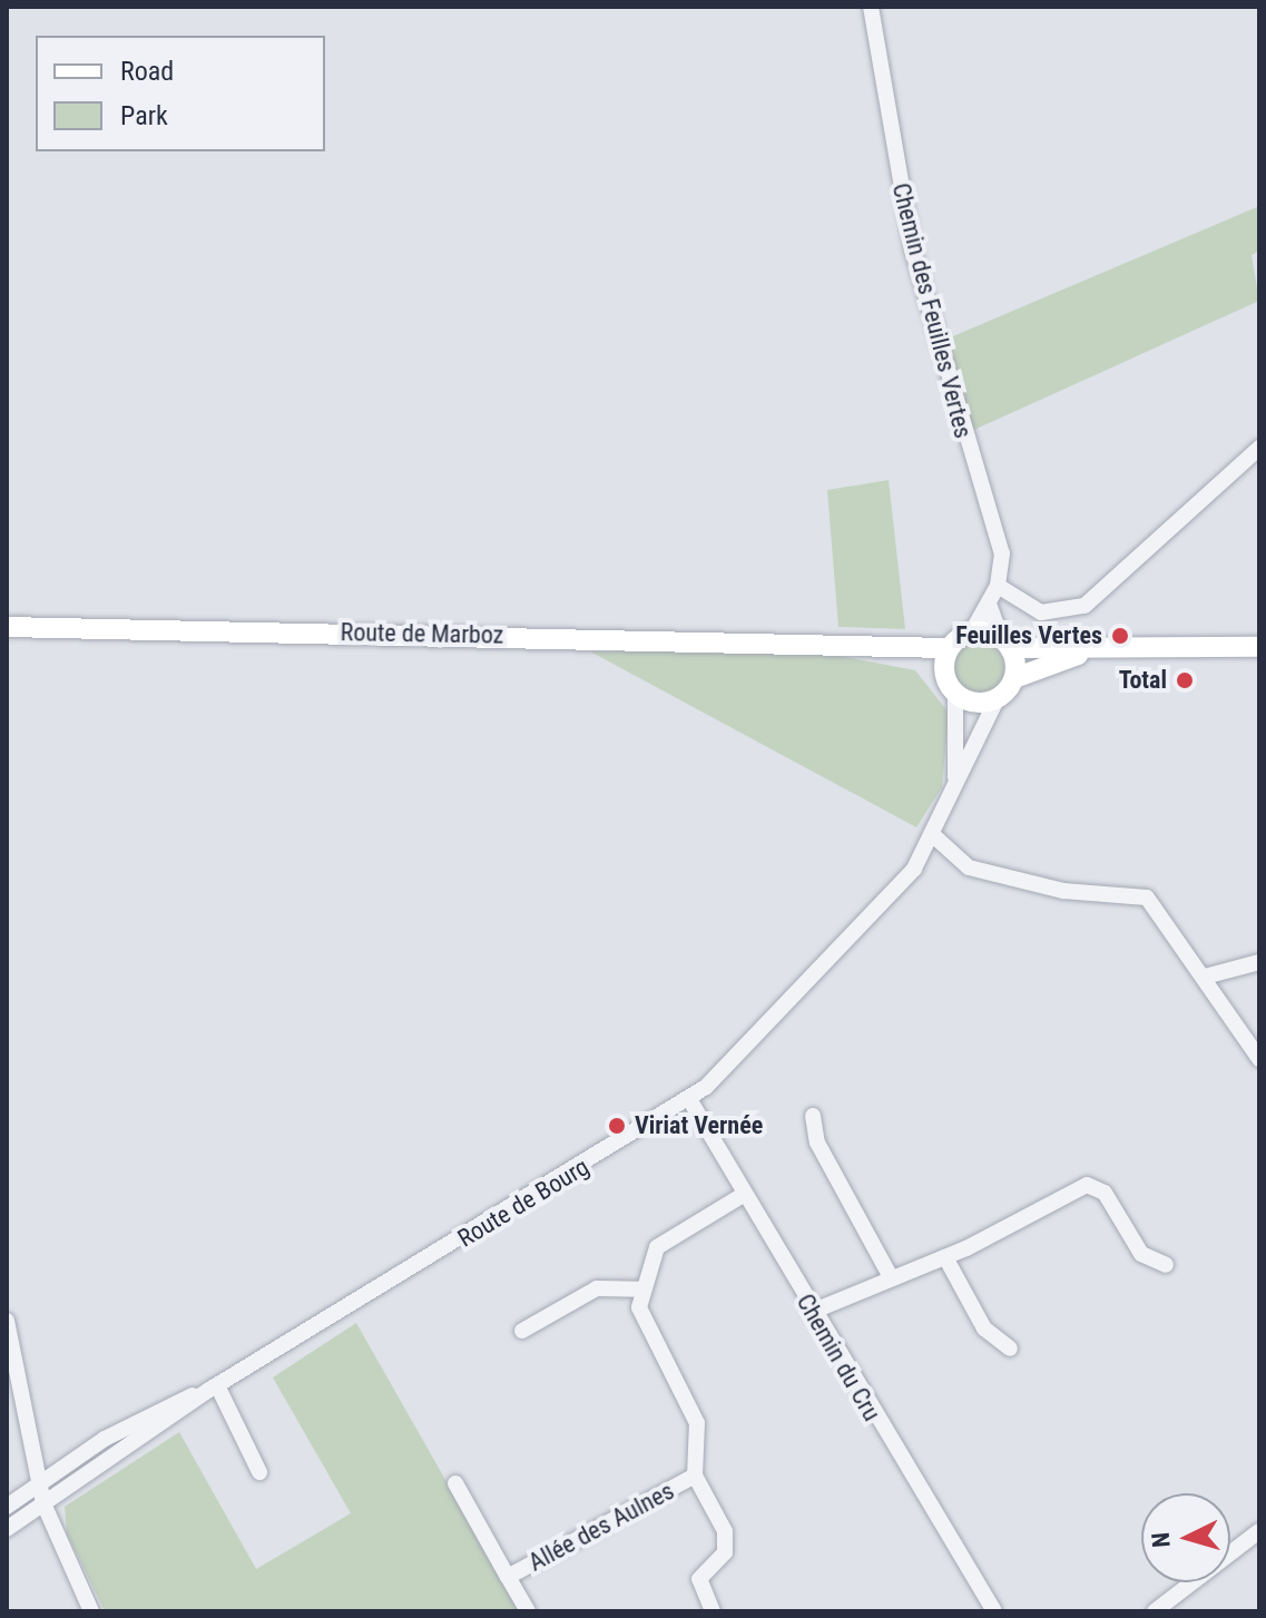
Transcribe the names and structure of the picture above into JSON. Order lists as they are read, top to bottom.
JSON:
{
  "streets": {
    "main road": ["Route de Marboz"],
    "street": [
      "Chemin des Feuilles Vertes",
      "Route de Bourg",
      "Chemin du Cru",
      "Allée des Aulnes"
    ]
  },
  "crossings": [
    ["Chemin des Feuilles Vertes", "Route de Marboz"],
    ["Chemin des Feuilles Vertes", "Route de Bourg"],
    ["Route de Marboz", "Route de Bourg"],
    ["Route de Bourg", "Chemin du Cru"]
  ],
  "places": ["Feuilles Vertes", "Total", "Viriat Vernée"],
  "legend": ["Road", "Park"],
  "north": "left"
}
